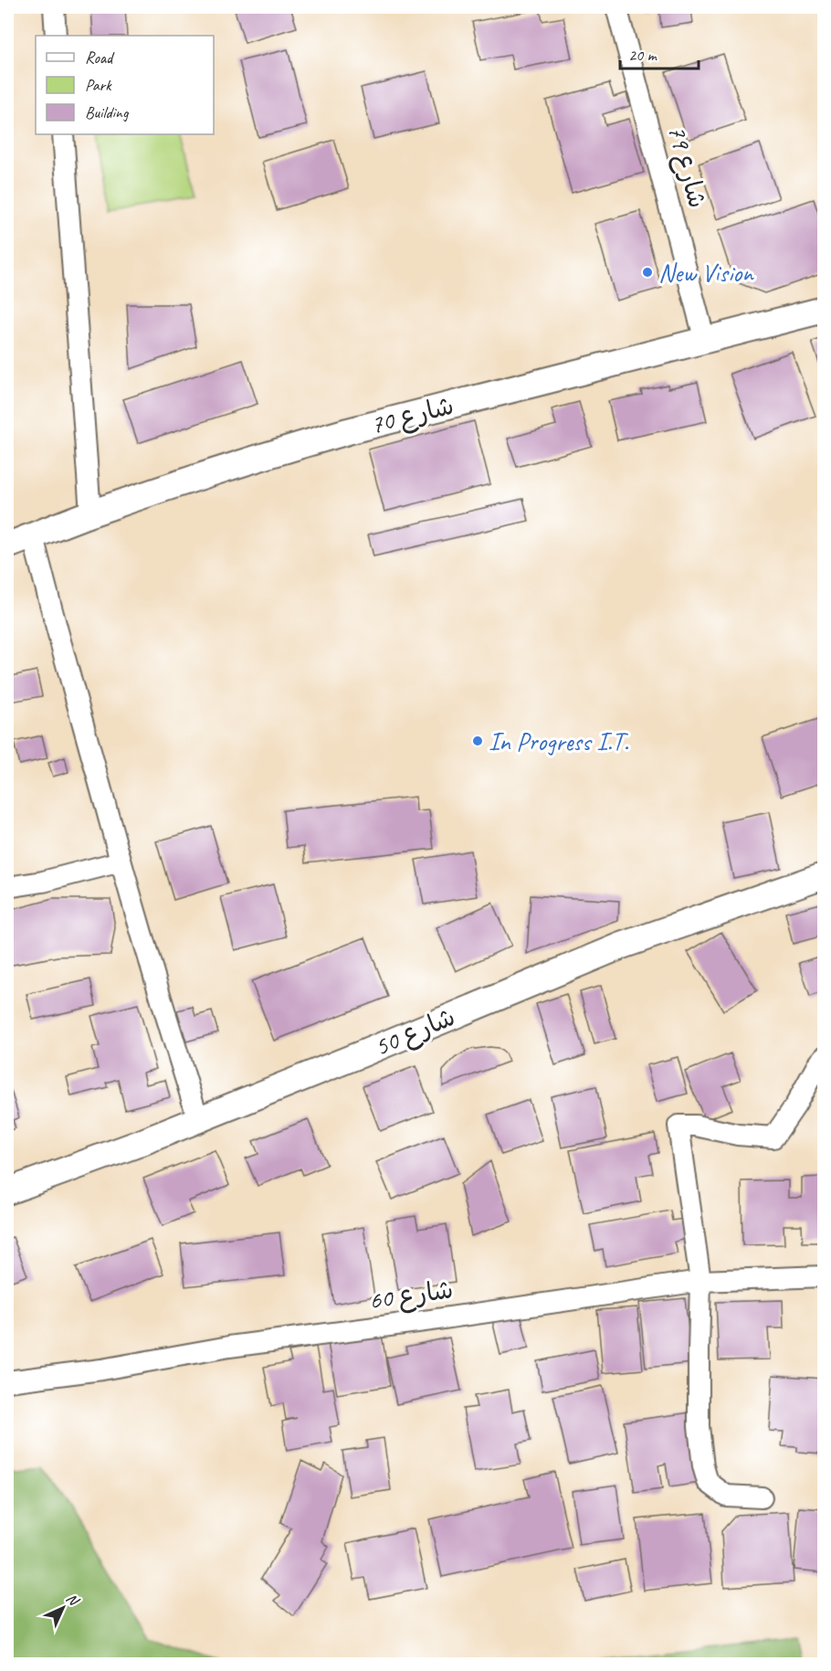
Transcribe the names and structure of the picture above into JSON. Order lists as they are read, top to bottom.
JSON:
{
  "streets": {
    "street": [
      "شارع 79",
      "شارع 70",
      "شارع 50",
      "شارع 60"
    ]
  },
  "crossings": [
    ["شارع 79", "شارع 70"]
  ],
  "places": ["New Vision", "In Progress I.T."],
  "legend": ["Road", "Park", "Building"],
  "scale_bar": "20 m",
  "north": "top right"
}
